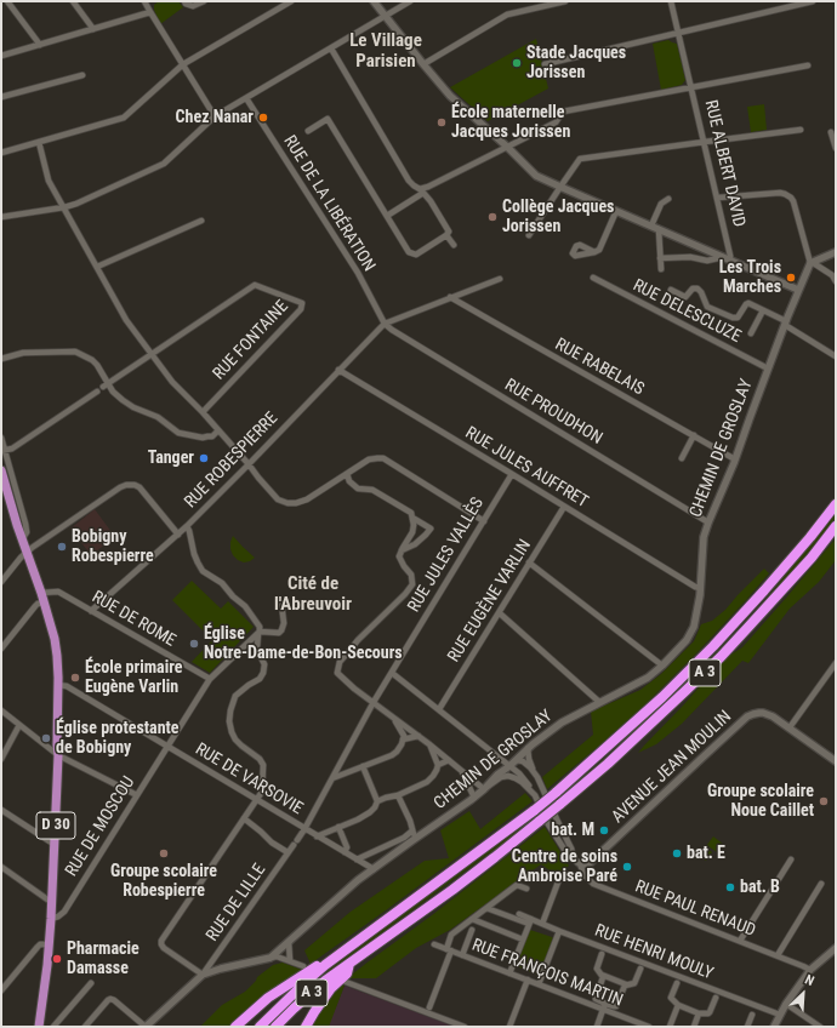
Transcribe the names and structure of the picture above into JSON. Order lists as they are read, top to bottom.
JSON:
{
  "streets": {
    "highway": ["A 3"],
    "main road": ["D 30"],
    "street": [
      "RUE ALBERT DAVID",
      "RUE DE LA LIBÉRATION",
      "RUE DELESCLUZE",
      "RUE FONTAINE",
      "RUE RABELAIS",
      "RUE PROUDHON",
      "CHEMIN DE GROSLAY",
      "RUE ROBESPIERRE",
      "RUE JULES AUFFRET",
      "RUE JULES VALLÈS",
      "RUE EUGÈNE VARLIN",
      "RUE DE ROME",
      "AVENUE JEAN MOULIN",
      "RUE DE VARSOVIE",
      "RUE DE MOSCOU",
      "RUE DE LILLE",
      "RUE PAUL RENAUD",
      "RUE HENRI MOULY",
      "RUE FRANÇOIS MARTIN"
    ]
  },
  "crossings": [
    ["RUE DE LA LIBÉRATION", "RUE PROUDHON"],
    ["RUE DE LA LIBÉRATION", "RUE ROBESPIERRE"],
    ["RUE DELESCLUZE", "CHEMIN DE GROSLAY"],
    ["RUE RABELAIS", "CHEMIN DE GROSLAY"],
    ["RUE PROUDHON", "CHEMIN DE GROSLAY"],
    ["RUE PROUDHON", "RUE ROBESPIERRE"],
    ["CHEMIN DE GROSLAY", "RUE JULES AUFFRET"],
    ["CHEMIN DE GROSLAY", "RUE DE VARSOVIE"],
    ["CHEMIN DE GROSLAY", "RUE DE LILLE"],
    ["RUE ROBESPIERRE", "RUE JULES AUFFRET"],
    ["RUE ROBESPIERRE", "RUE DE ROME"],
    ["RUE JULES AUFFRET", "RUE JULES VALLÈS"],
    ["RUE JULES AUFFRET", "RUE EUGÈNE VARLIN"],
    ["RUE JULES VALLÈS", "RUE DE VARSOVIE"],
    ["RUE DE ROME", "D 30"],
    ["RUE DE ROME", "RUE DE MOSCOU"],
    ["AVENUE JEAN MOULIN", "RUE PAUL RENAUD"],
    ["RUE DE VARSOVIE", "D 30"],
    ["RUE DE VARSOVIE", "RUE DE MOSCOU"],
    ["D 30", "RUE DE MOSCOU"]
  ],
  "districts": ["Le Village Parisien", "Cité de l'Abreuvoir"],
  "places": [
    "Stade Jacques Jorissen",
    "Chez Nanar",
    "École maternelle Jacques Jorissen",
    "Collège Jacques Jorissen",
    "Les Trois Marches",
    "Tanger",
    "Bobigny Robespierre",
    "Église Notre-Dame-de-Bon-Secours",
    "École primaire Eugène Varlin",
    "Église protestante de Bobigny",
    "Groupe scolaire Noue Caillet",
    "bat. M",
    "Groupe scolaire Robespierre",
    "bat. E",
    "Centre de soins Ambroise Paré",
    "bat. B",
    "Pharmacie Damasse"
  ],
  "north": "top right"
}
